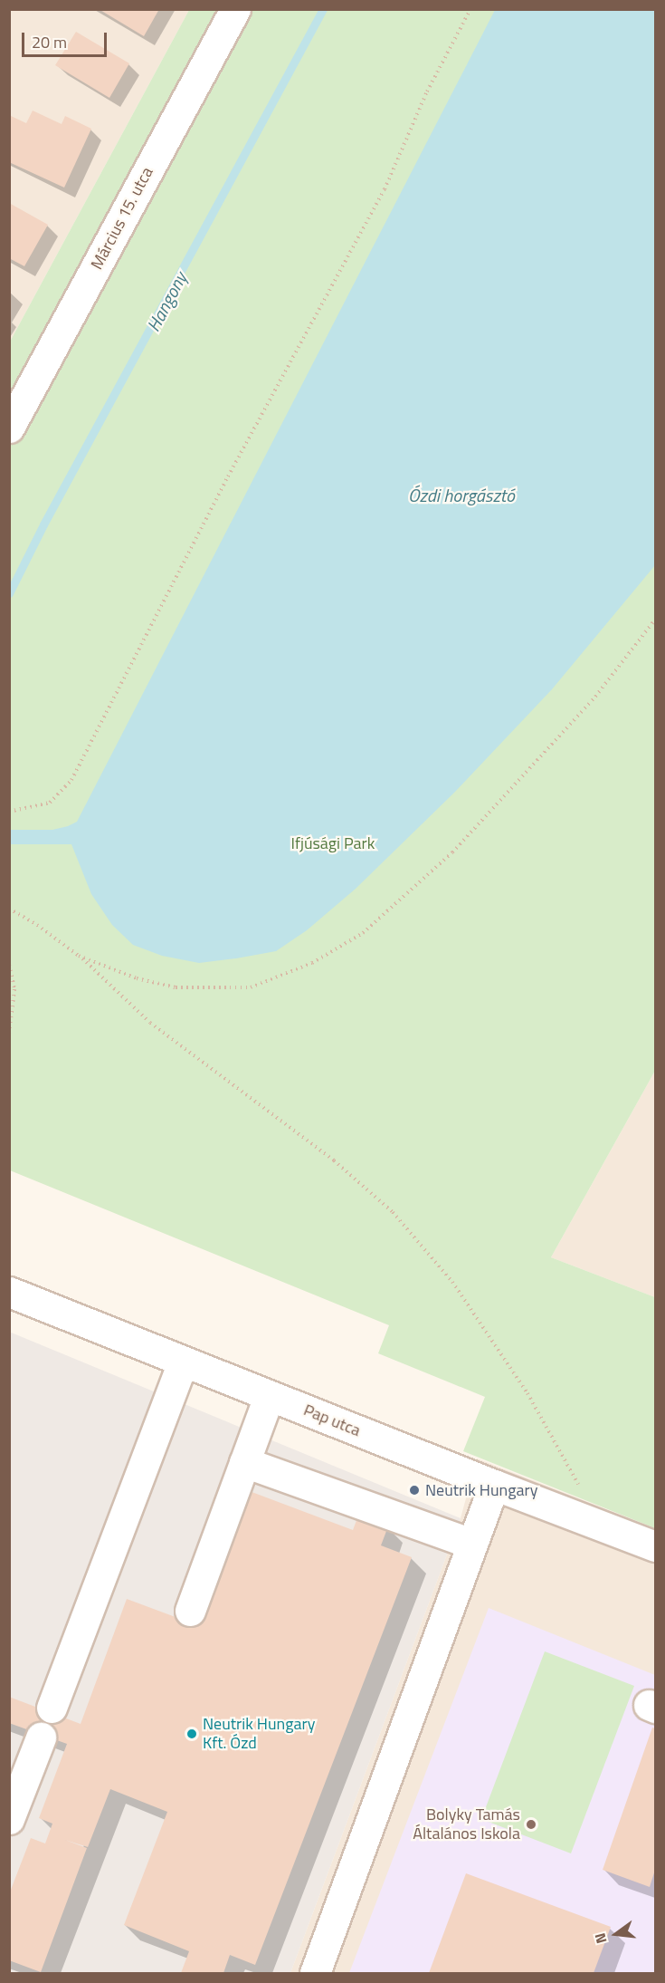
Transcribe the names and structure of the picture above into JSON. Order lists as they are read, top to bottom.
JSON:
{
  "streets": {
    "street": ["Március 15. utca", "Pap utca"]
  },
  "water": ["Hangony", "Ózdi horgásztó"],
  "parks": ["Ifjúsági Park"],
  "places": ["Neutrik Hungary", "Neutrik Hungary Kft. Ózd", "Bolyky Tamás Általános Iskola"],
  "scale_bar": "20 m",
  "north": "left"
}
